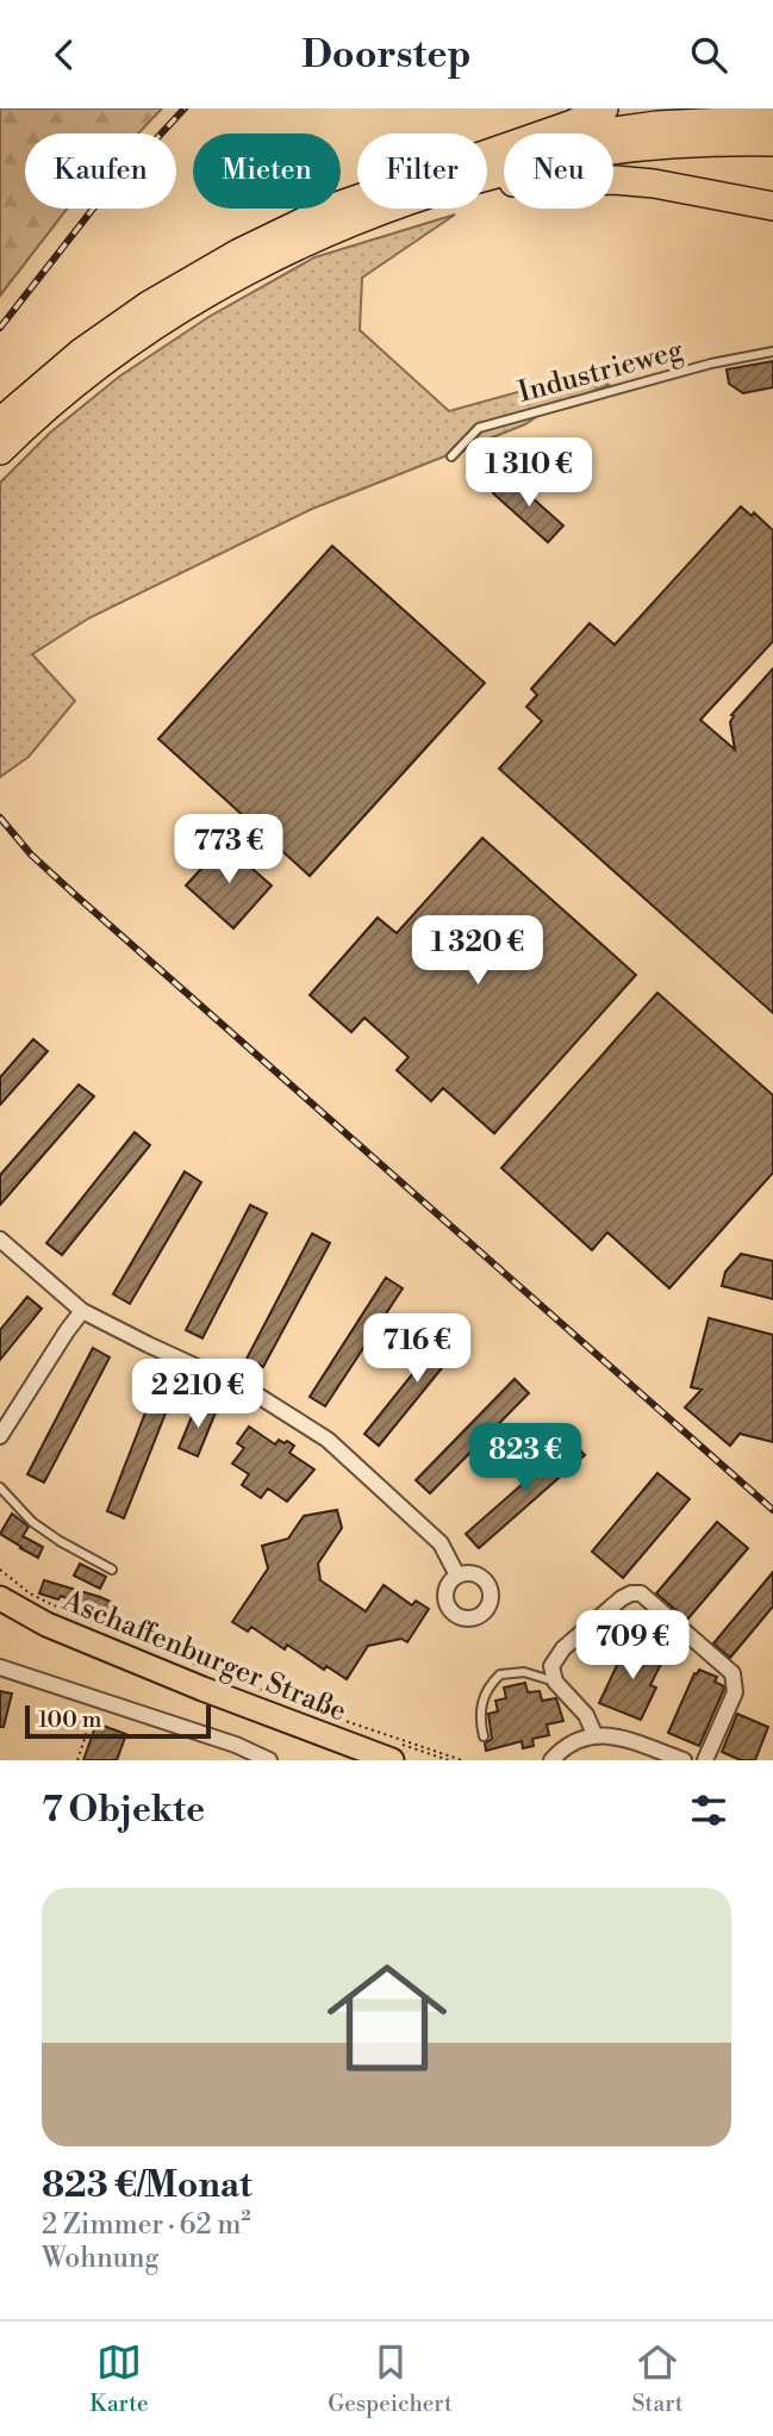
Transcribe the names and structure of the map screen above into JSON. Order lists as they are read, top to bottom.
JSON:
{
  "streets": {
    "main road": ["Aschaffenburger Straße"],
    "lane": ["Industrieweg"]
  },
  "scale_bar": "100 m",
  "page": {
    "header": "Doorstep",
    "chip": [
      "Kaufen",
      "Mieten",
      "Filter",
      "Neu"
    ],
    "price": [
      "1 310 €",
      "773 €",
      "1 320 €",
      "716 €",
      "2 210 €",
      "823 €",
      "709 €"
    ],
    "scale": "100 m",
    "heading": "7 Objekte",
    "list": [
      {
        "name": "823 €/Monat",
        "note": "2 Zimmer · 62 m² · Wohnung"
      }
    ],
    "tabs": ["Karte", "Gespeichert", "Start"]
  }
}
